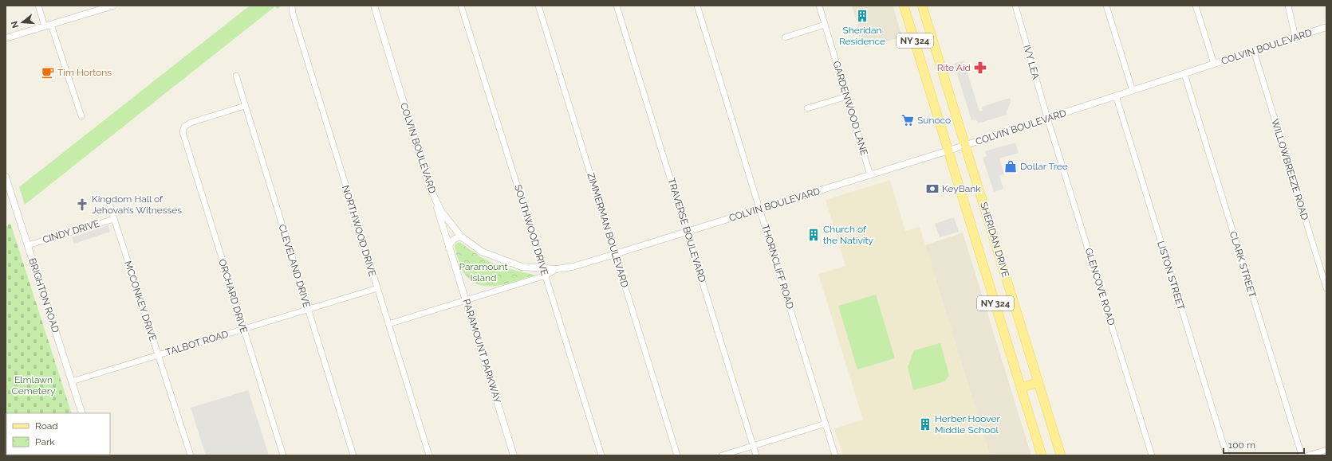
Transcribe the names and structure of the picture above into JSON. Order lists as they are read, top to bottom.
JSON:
{
  "streets": {
    "main road": ["NY 324", "SHERIDAN DRIVE"],
    "street": [
      "COLVIN BOULEVARD",
      "IVY LEA",
      "GARDENWOOD LANE",
      "WILLOWBREEZE ROAD",
      "SOUTHWOOD DRIVE",
      "ZIMMERMAN BOULEVARD",
      "TRAVERSE BOULEVARD",
      "NORTHWOOD DRIVE",
      "CINDY DRIVE",
      "CLARK STREET",
      "CLEVELAND DRIVE",
      "THORNCLIFF ROAD",
      "LISTON STREET",
      "GLENCOVE ROAD",
      "BRIGHTON ROAD",
      "ORCHARD DRIVE",
      "MCCONKEY DRIVE",
      "TALBOT ROAD",
      "PARAMOUNT PARKWAY"
    ]
  },
  "crossings": [
    ["COLVIN BOULEVARD", "IVY LEA"],
    ["COLVIN BOULEVARD", "GARDENWOOD LANE"],
    ["COLVIN BOULEVARD", "WILLOWBREEZE ROAD"],
    ["COLVIN BOULEVARD", "SOUTHWOOD DRIVE"],
    ["COLVIN BOULEVARD", "ZIMMERMAN BOULEVARD"],
    ["COLVIN BOULEVARD", "TRAVERSE BOULEVARD"],
    ["COLVIN BOULEVARD", "SHERIDAN DRIVE"],
    ["COLVIN BOULEVARD", "CLARK STREET"],
    ["COLVIN BOULEVARD", "THORNCLIFF ROAD"],
    ["COLVIN BOULEVARD", "LISTON STREET"],
    ["COLVIN BOULEVARD", "GLENCOVE ROAD"],
    ["COLVIN BOULEVARD", "PARAMOUNT PARKWAY"],
    ["IVY LEA", "GLENCOVE ROAD"],
    ["NORTHWOOD DRIVE", "TALBOT ROAD"],
    ["CINDY DRIVE", "BRIGHTON ROAD"],
    ["CINDY DRIVE", "MCCONKEY DRIVE"],
    ["CLEVELAND DRIVE", "ORCHARD DRIVE"],
    ["CLEVELAND DRIVE", "TALBOT ROAD"],
    ["BRIGHTON ROAD", "TALBOT ROAD"],
    ["ORCHARD DRIVE", "TALBOT ROAD"],
    ["MCCONKEY DRIVE", "TALBOT ROAD"]
  ],
  "parks": ["Paramount Island", "Elmlawn Cemetery"],
  "places": {
    "building": ["Sheridan Residence", "Church of the Nativity", "Herber Hoover Middle School"],
    "pharmacy": ["Rite Aid"],
    "cafe": ["Tim Hortons"],
    "supermarket": ["Sunoco"],
    "shop": ["Dollar Tree"],
    "bank": ["KeyBank"],
    "church": ["Kingdom Hall of Jehovah’s Witnesses"]
  },
  "legend": ["Road", "Park"],
  "scale_bar": "100 m",
  "north": "left"
}
